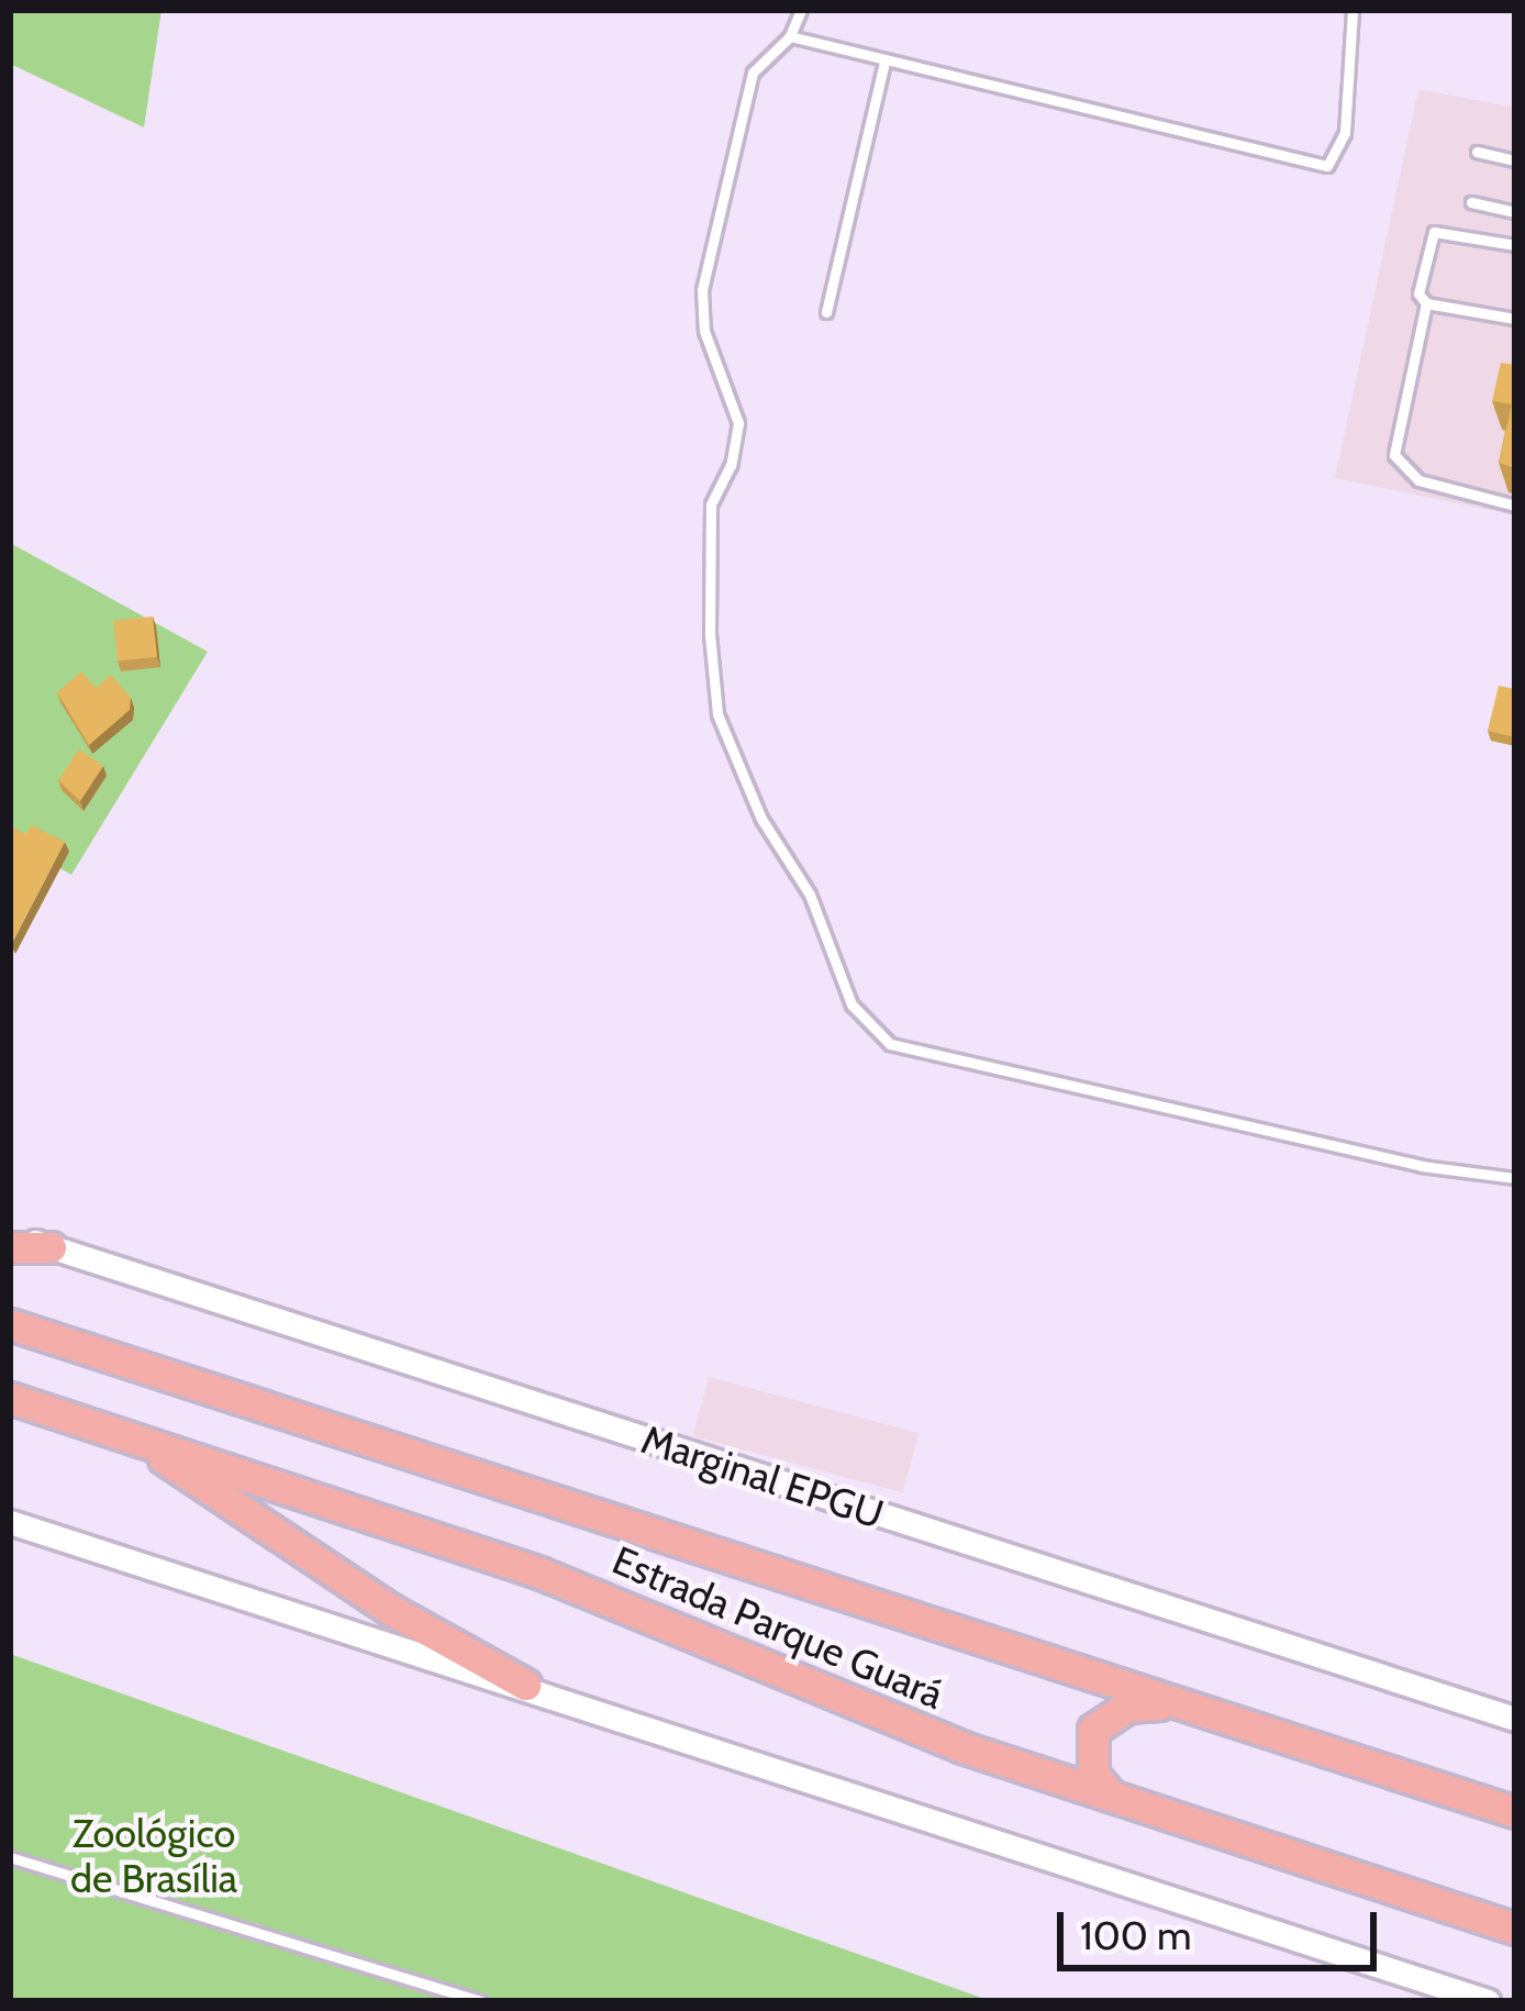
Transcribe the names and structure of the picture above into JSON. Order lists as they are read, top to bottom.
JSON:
{
  "streets": {
    "highway": ["Estrada Parque Guará"],
    "street": ["Marginal EPGU"]
  },
  "parks": ["Zoológico de Brasília"],
  "scale_bar": "100 m"
}
